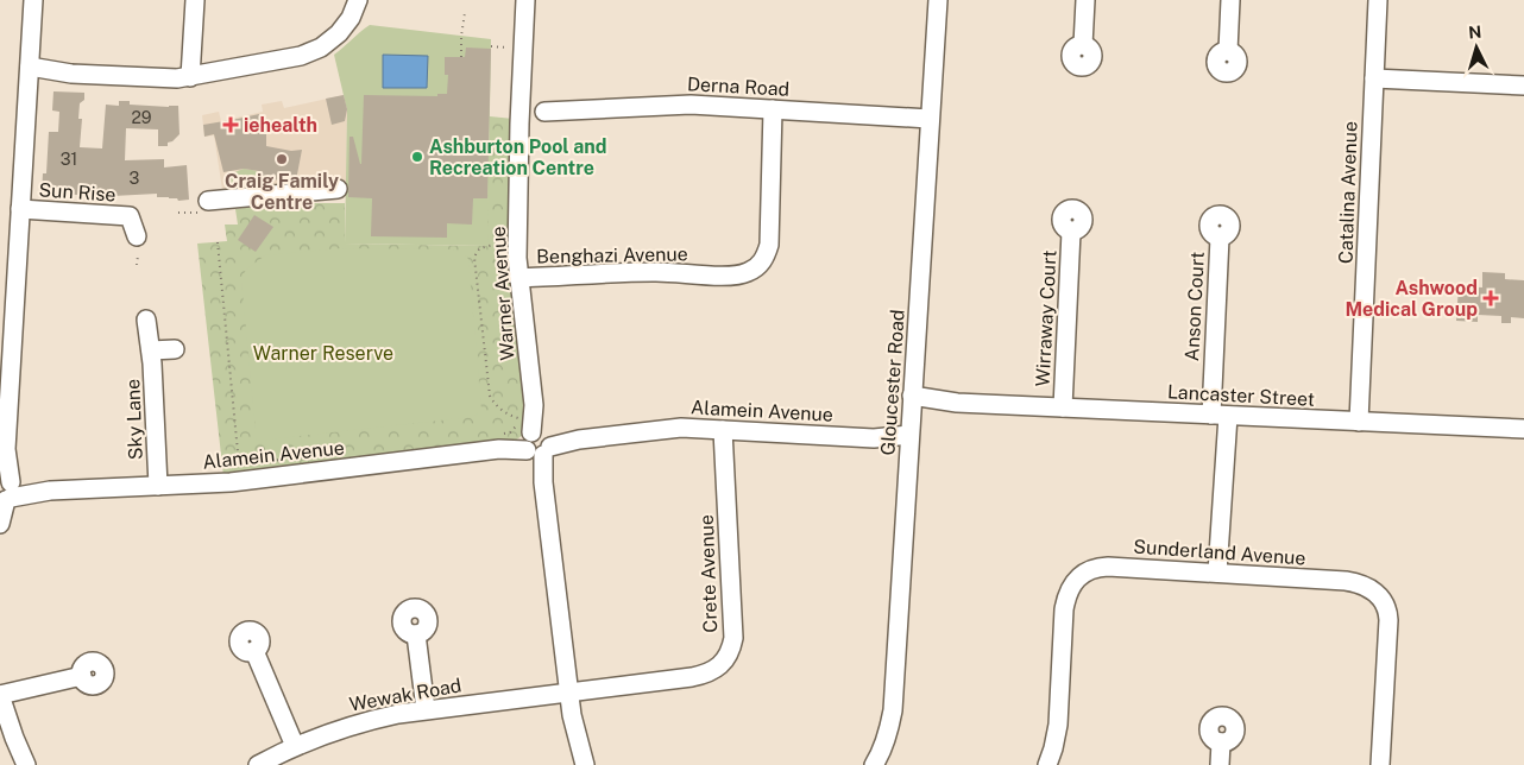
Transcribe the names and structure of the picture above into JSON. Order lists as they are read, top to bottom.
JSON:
{
  "streets": {
    "street": [
      "Derna Road",
      "Sun Rise",
      "Catalina Avenue",
      "Benghazi Avenue",
      "Warner Avenue",
      "Anson Court",
      "Wirraway Court",
      "Gloucester Road",
      "Lancaster Street",
      "Alamein Avenue",
      "Sky Lane",
      "Sunderland Avenue",
      "Crete Avenue",
      "Wewak Road"
    ]
  },
  "crossings": [
    ["Derna Road", "Benghazi Avenue"],
    ["Derna Road", "Gloucester Road"],
    ["Catalina Avenue", "Lancaster Street"],
    ["Benghazi Avenue", "Warner Avenue"],
    ["Warner Avenue", "Alamein Avenue"],
    ["Warner Avenue", "Crete Avenue"],
    ["Warner Avenue", "Wewak Road"],
    ["Anson Court", "Lancaster Street"],
    ["Anson Court", "Sunderland Avenue"],
    ["Wirraway Court", "Lancaster Street"],
    ["Gloucester Road", "Lancaster Street"],
    ["Gloucester Road", "Alamein Avenue"],
    ["Alamein Avenue", "Sky Lane"],
    ["Alamein Avenue", "Crete Avenue"],
    ["Crete Avenue", "Wewak Road"]
  ],
  "parks": ["Warner Reserve"],
  "places": {
    "health": ["iehealth", "Ashwood Medical Group"],
    "other": ["Ashburton Pool and Recreation Centre", "Craig Family Centre"]
  },
  "house_numbers": ["29", "31", "3"],
  "north": "top"
}
